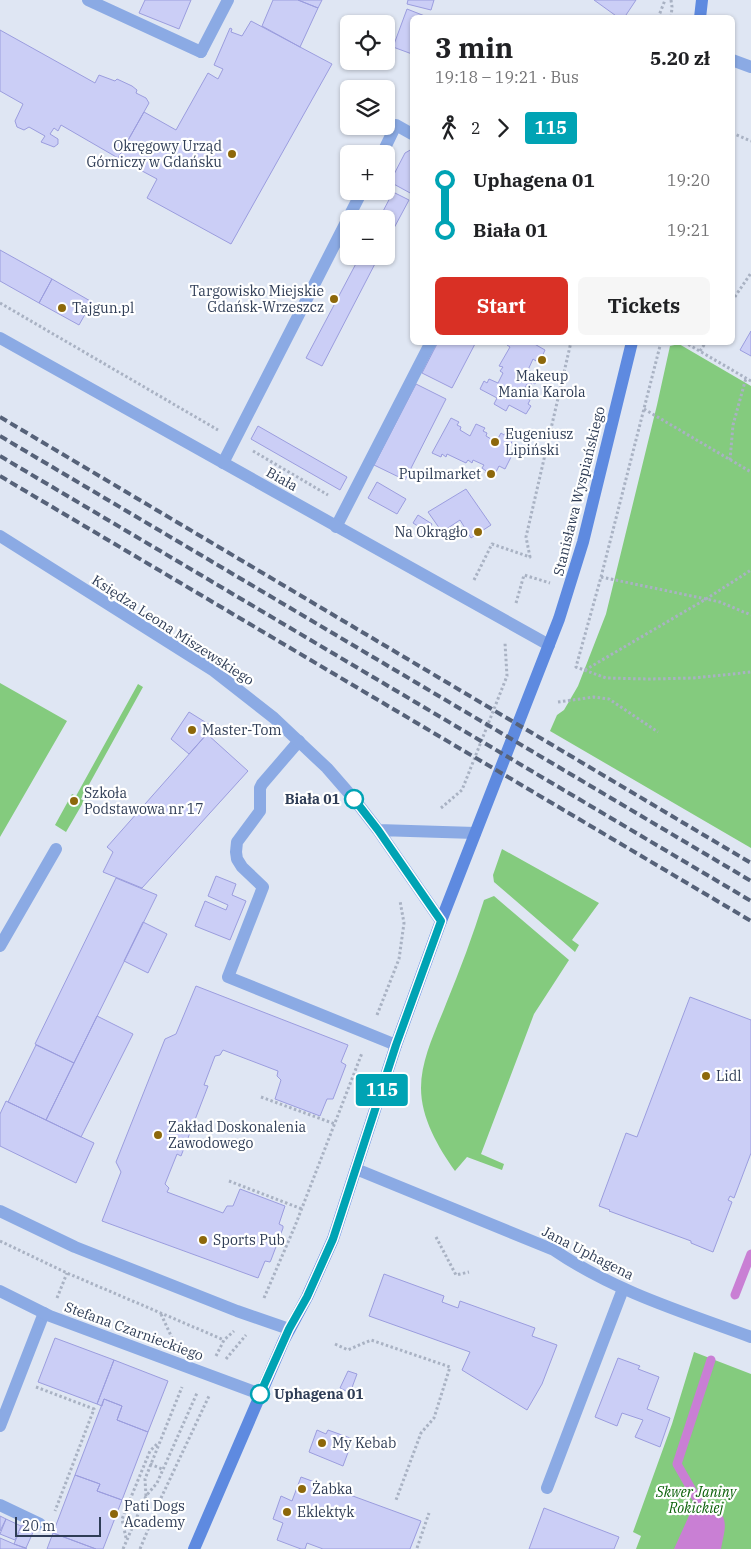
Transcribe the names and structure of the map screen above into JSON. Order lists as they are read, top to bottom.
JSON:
{
  "streets": {
    "main road": ["Stanisława Wyspiańskiego"],
    "street": [
      "Biała",
      "Księdza Leona Miszewskiego",
      "Jana Uphagena",
      "Stefana Czarnieckiego"
    ]
  },
  "crossings": [
    ["Biała", "Stanisława Wyspiańskiego"]
  ],
  "parks": ["Skwer Janiny Rokickiej"],
  "places": [
    "Okręgowy Urząd Górniczy w Gdańsku",
    "Targowisko Miejskie Gdańsk-Wrzeszcz",
    "Tajgun.pl",
    "Makeup Mania Karola",
    "Eugeniusz Lipiński",
    "Pupilmarket",
    "Na Okrągło",
    "Master-Tom",
    "Biała 01",
    "Szkoła Podstawowa nr 17",
    "Lidl",
    "Zakład Doskonalenia Zawodowego",
    "Sports Pub",
    "Uphagena 01",
    "My Kebab",
    "Żabka",
    "Eklektyk",
    "Pati Dogs Academy"
  ],
  "lines": ["bus line 115"],
  "scale_bar": "20 m",
  "page": {
    "on_map": "115",
    "map_buttons": ["+", "−"],
    "heading": ["3 min", "19:18 – 19:21 · Bus", "5.20 zł"],
    "legs": ["2", "115"],
    "list": [
      {
        "name": "Uphagena 01",
        "value": "19:20"
      },
      {
        "name": "Biała 01",
        "value": "19:21"
      }
    ],
    "buttons": ["Start", "Tickets"],
    "scale": "20 m"
  }
}
